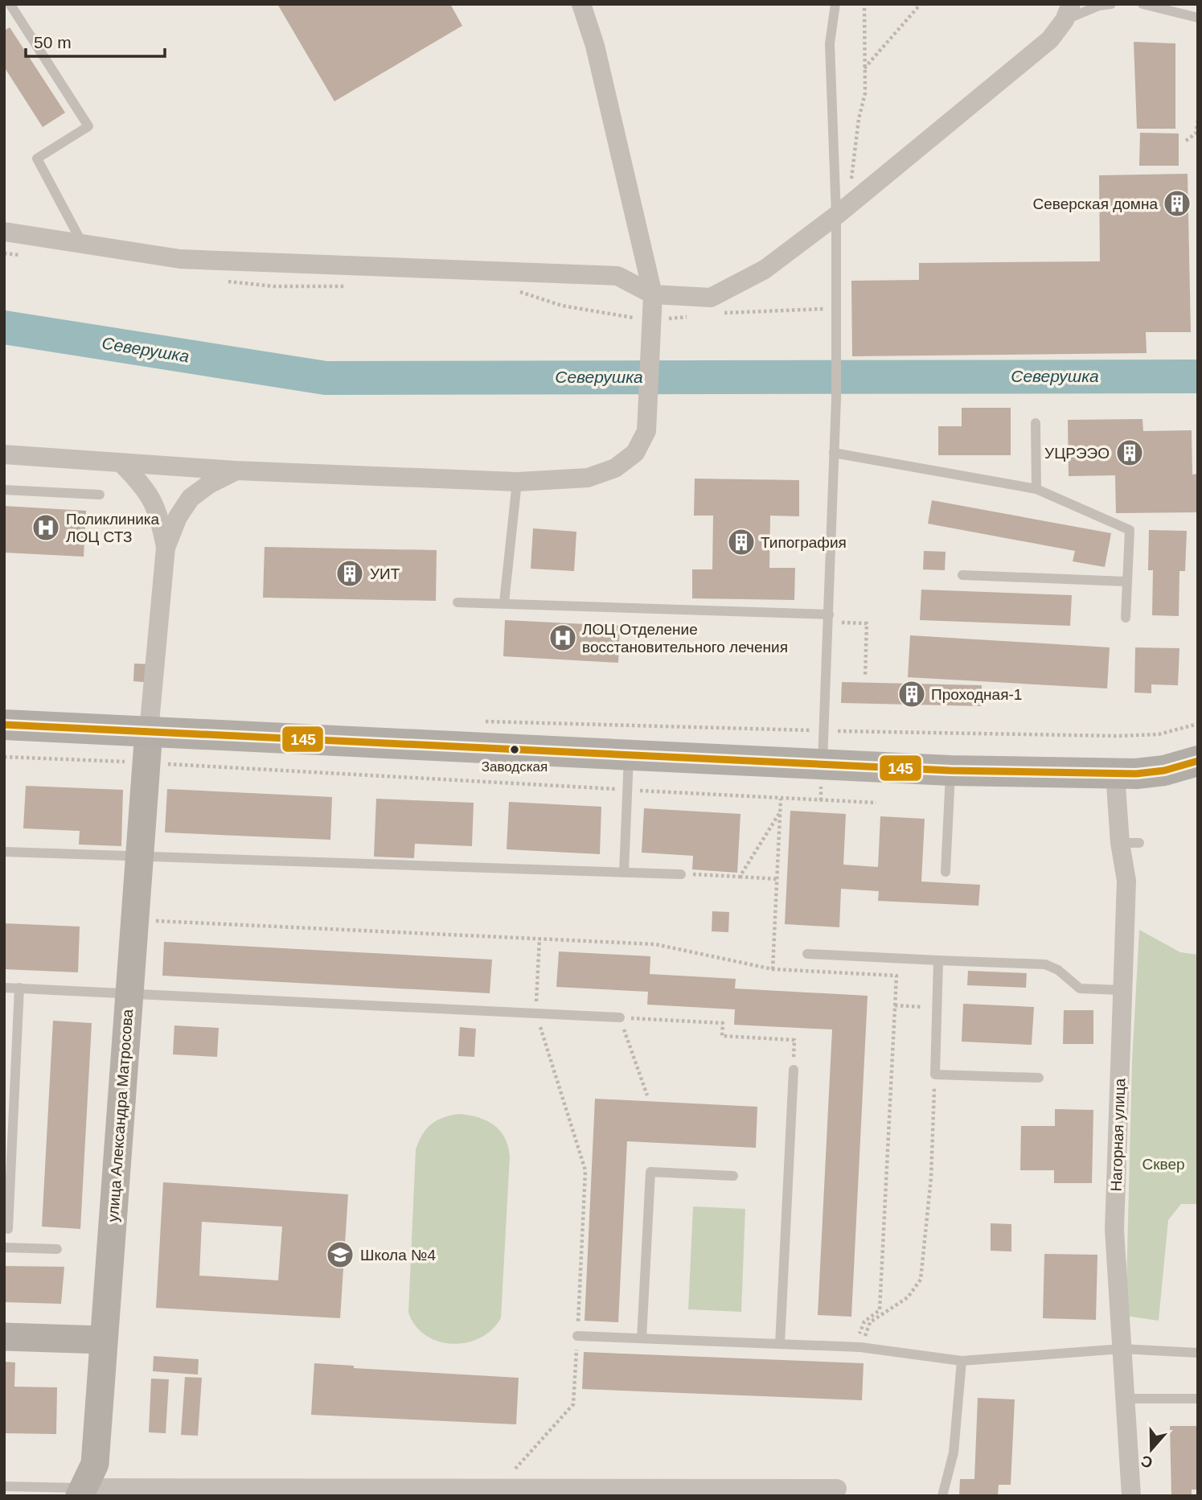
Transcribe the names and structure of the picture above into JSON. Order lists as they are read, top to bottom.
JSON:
{
  "streets": {
    "street": ["улица Александра Матросова", "Нагорная улица"]
  },
  "water": ["Северушка"],
  "parks": ["Сквер"],
  "places": {
    "building": [
      "Северская домна",
      "УЦРЭЭО",
      "Типография",
      "УИТ",
      "Проходная-1"
    ],
    "hospital": ["Поликлиника ЛОЦ СТЗ", "ЛОЦ Отделение восстановительного лечения"],
    "other": ["Заводская"],
    "school or university": ["Школа №4"]
  },
  "lines": ["transit line 145"],
  "scale_bar": "50 m",
  "north": "bottom"
}
